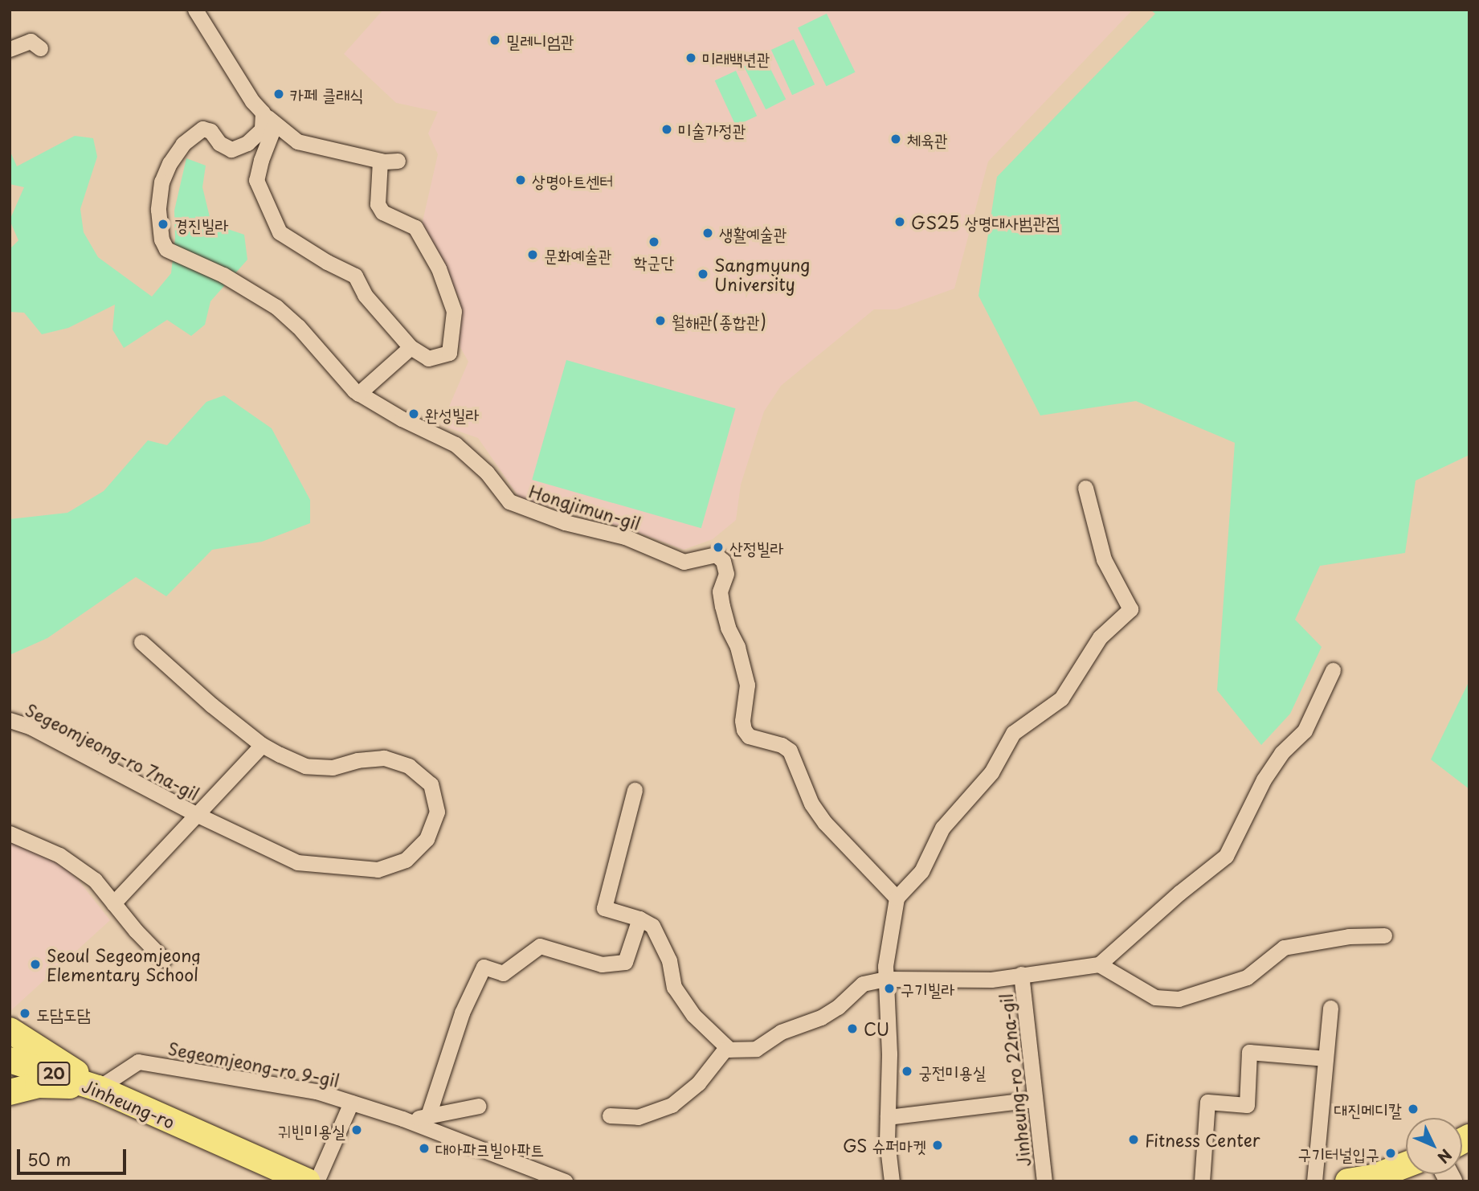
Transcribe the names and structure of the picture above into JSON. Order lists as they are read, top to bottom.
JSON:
{
  "streets": {
    "main road": ["20", "Jinheung-ro"],
    "street": [
      "Hongjimun-gil",
      "Segeomjeong-ro 7na-gil",
      "Segeomjeong-ro 9-gil",
      "Jinheung-ro 22na-gil"
    ]
  },
  "crossings": [
    ["Segeomjeong-ro 9-gil", "Jinheung-ro"]
  ],
  "places": [
    "밀레니엄관",
    "미래백년관",
    "카페 클래식",
    "미술가정관",
    "체육관",
    "상명아트센터",
    "GS25 상명대사범관점",
    "경진빌라",
    "생활예술관",
    "학군단",
    "문화예술관",
    "Sangmyung University",
    "월해관(종합관)",
    "완성빌라",
    "산정빌라",
    "Seoul Segeomjeong Elementary School",
    "구기빌라",
    "도담도담",
    "CU",
    "궁전미용실",
    "대진메디칼",
    "귀빈미용실",
    "Fitness Center",
    "GS 슈퍼마켓",
    "대아파크빌아파트",
    "구기터널입구"
  ],
  "scale_bar": "50 m",
  "north": "bottom right"
}
